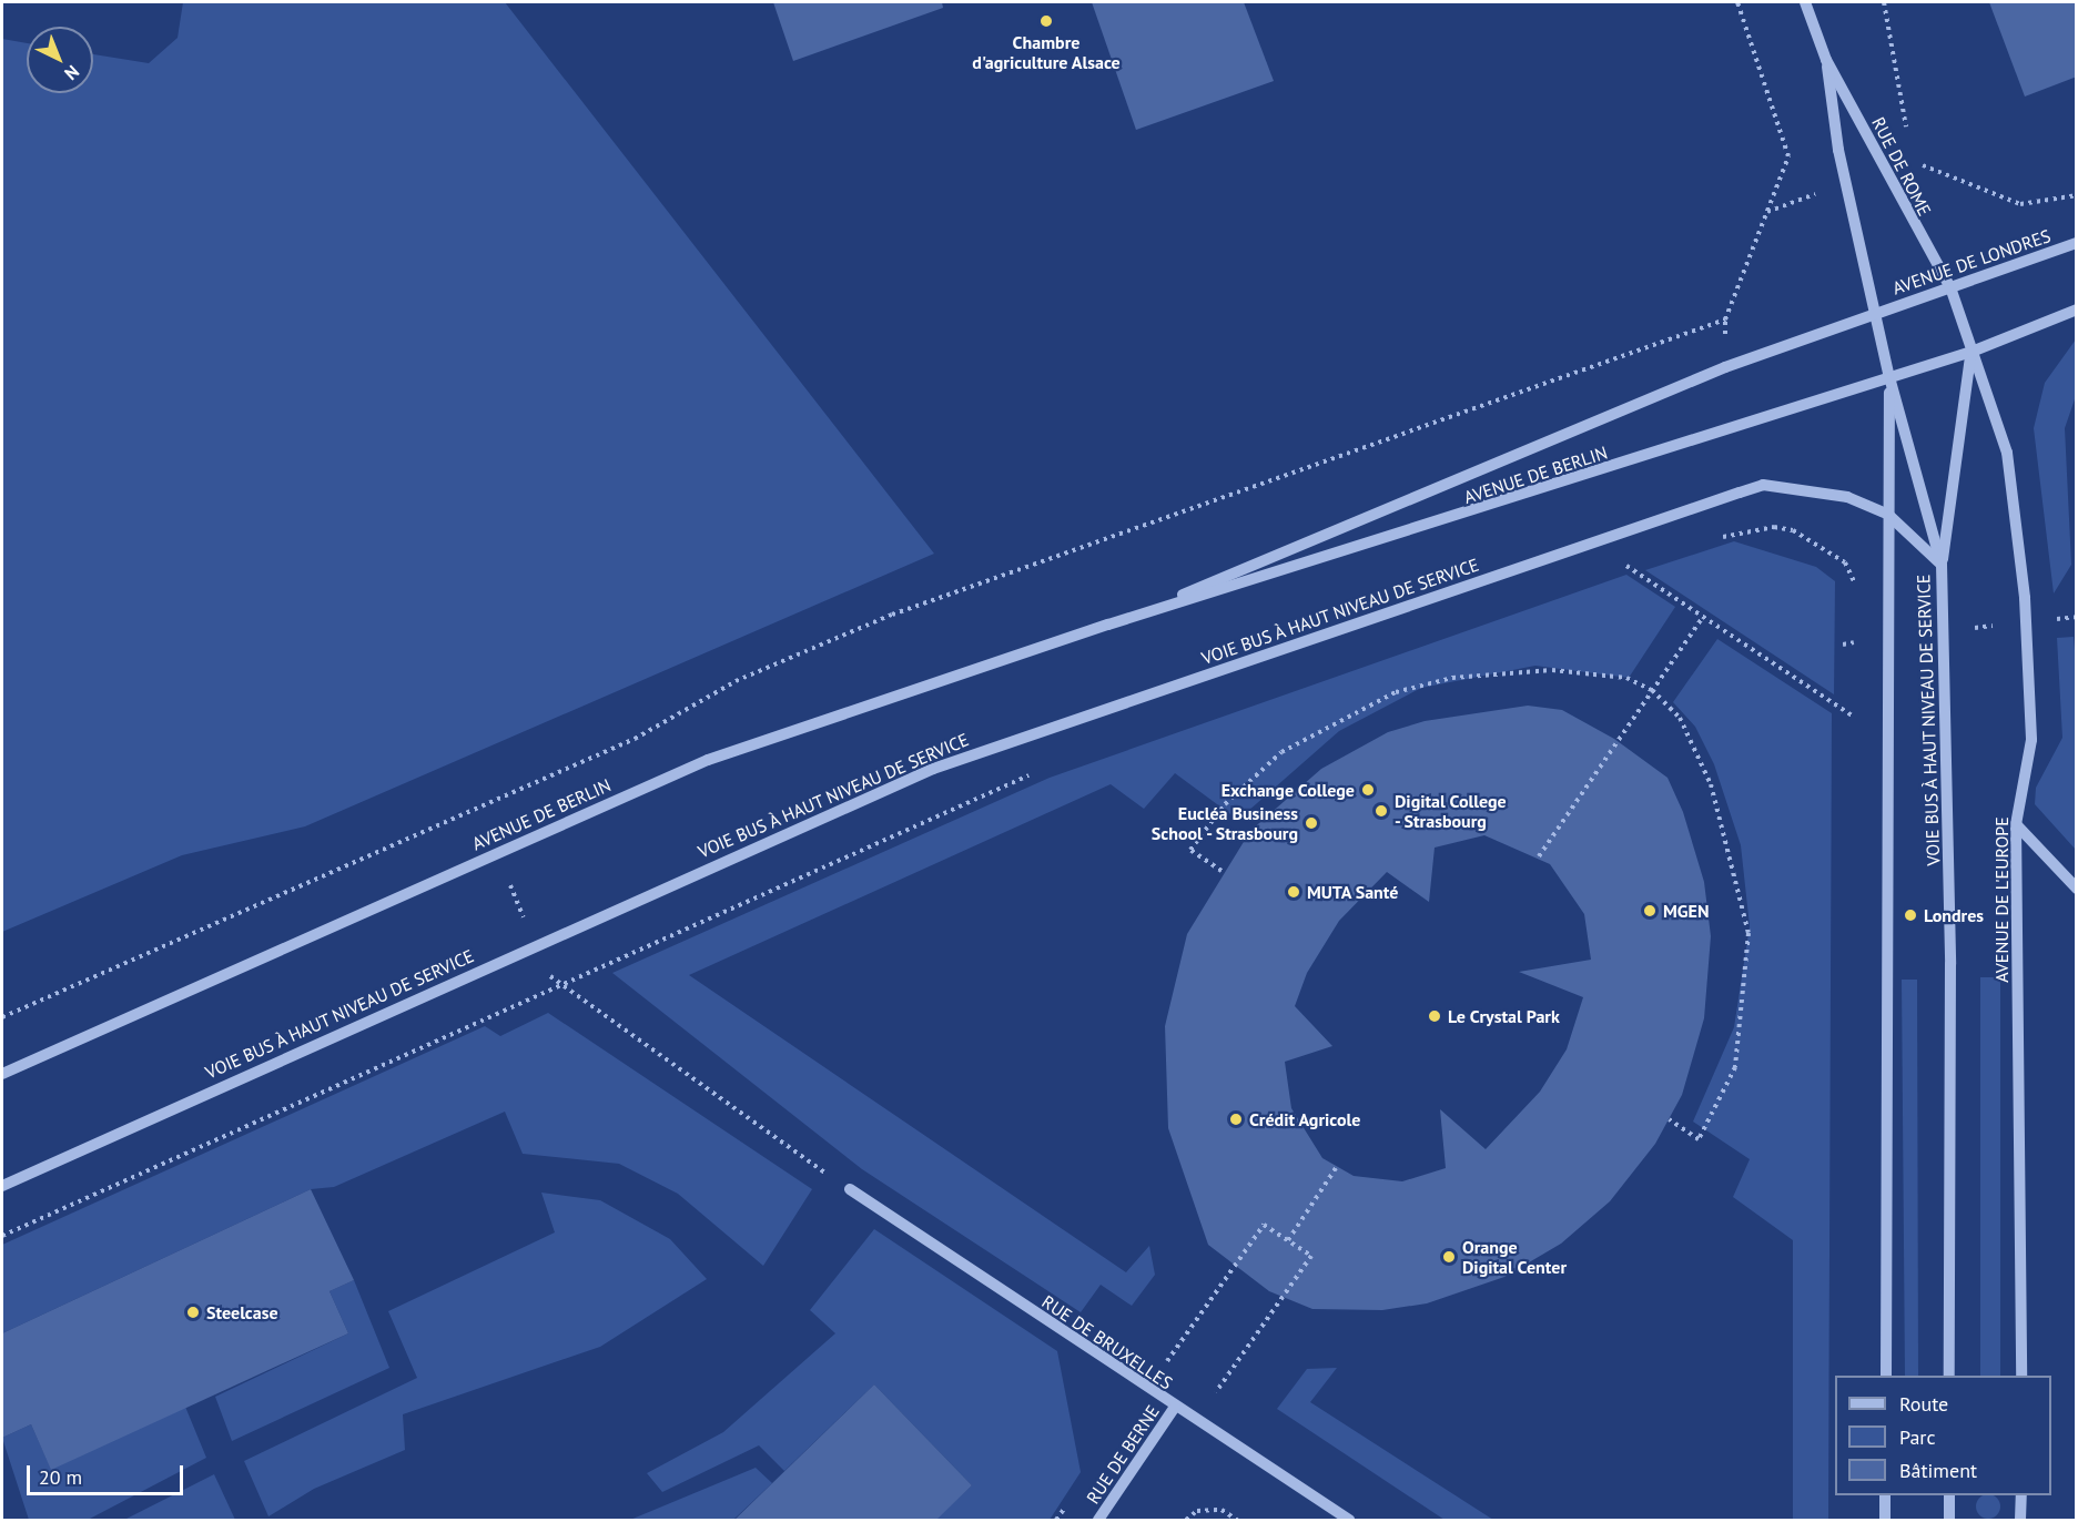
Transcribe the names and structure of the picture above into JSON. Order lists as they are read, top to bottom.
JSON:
{
  "streets": {
    "street": [
      "RUE DE ROME",
      "AVENUE DE LONDRES",
      "AVENUE DE BERLIN",
      "VOIE BUS À HAUT NIVEAU DE SERVICE",
      "AVENUE DE L'EUROPE",
      "RUE DE BRUXELLES",
      "RUE DE BERNE"
    ]
  },
  "crossings": [
    ["RUE DE ROME", "AVENUE DE LONDRES"],
    ["RUE DE ROME", "AVENUE DE BERLIN"],
    ["RUE DE ROME", "AVENUE DE L'EUROPE"],
    ["AVENUE DE LONDRES", "AVENUE DE BERLIN"],
    ["AVENUE DE LONDRES", "AVENUE DE L'EUROPE"],
    ["AVENUE DE BERLIN", "AVENUE DE L'EUROPE"],
    ["VOIE BUS À HAUT NIVEAU DE SERVICE", "AVENUE DE L'EUROPE"],
    ["RUE DE BRUXELLES", "RUE DE BERNE"]
  ],
  "places": [
    "Chambre d'agriculture Alsace",
    "Exchange College",
    "Digital College - Strasbourg",
    "Eucléa Business School - Strasbourg",
    "MUTA Santé",
    "MGEN",
    "Londres",
    "Le Crystal Park",
    "Crédit Agricole",
    "Orange Digital Center",
    "Steelcase"
  ],
  "legend": ["Route", "Parc", "Bâtiment"],
  "scale_bar": "20 m",
  "north": "bottom right"
}
